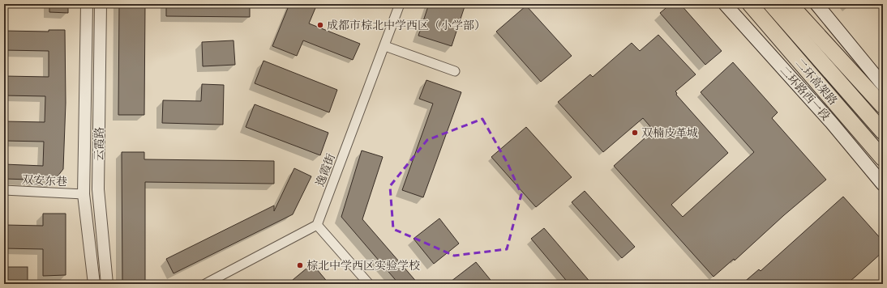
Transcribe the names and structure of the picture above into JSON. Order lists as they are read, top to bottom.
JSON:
{
  "streets": {
    "highway": ["二环高架路"],
    "main road": ["二环路西一段"],
    "street": ["云霞路", "逸霞街", "双安东巷"]
  },
  "places": ["成都市棕北中学西区（小学部）", "双楠皮革城", "棕北中学西区实验学校"]
}
